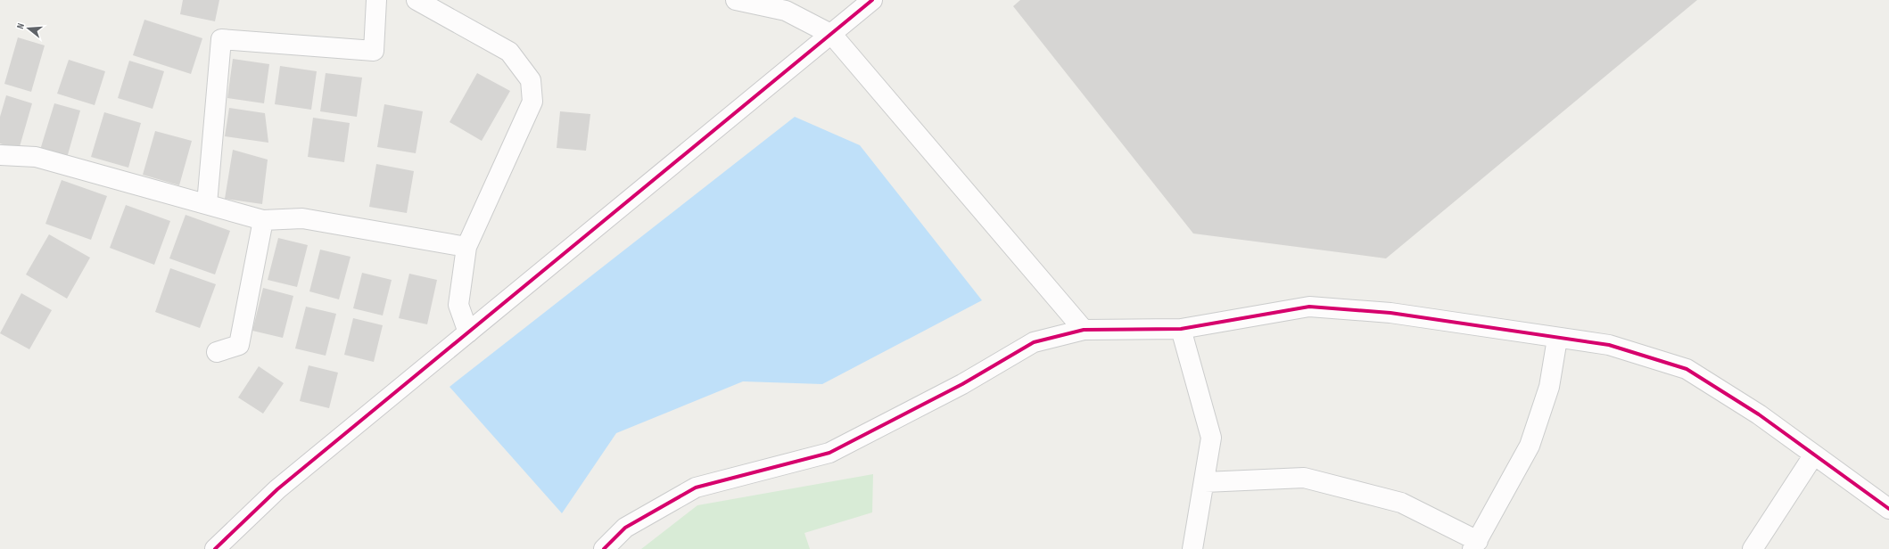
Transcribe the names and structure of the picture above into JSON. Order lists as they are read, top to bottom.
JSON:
{
  "north": "left"
}
